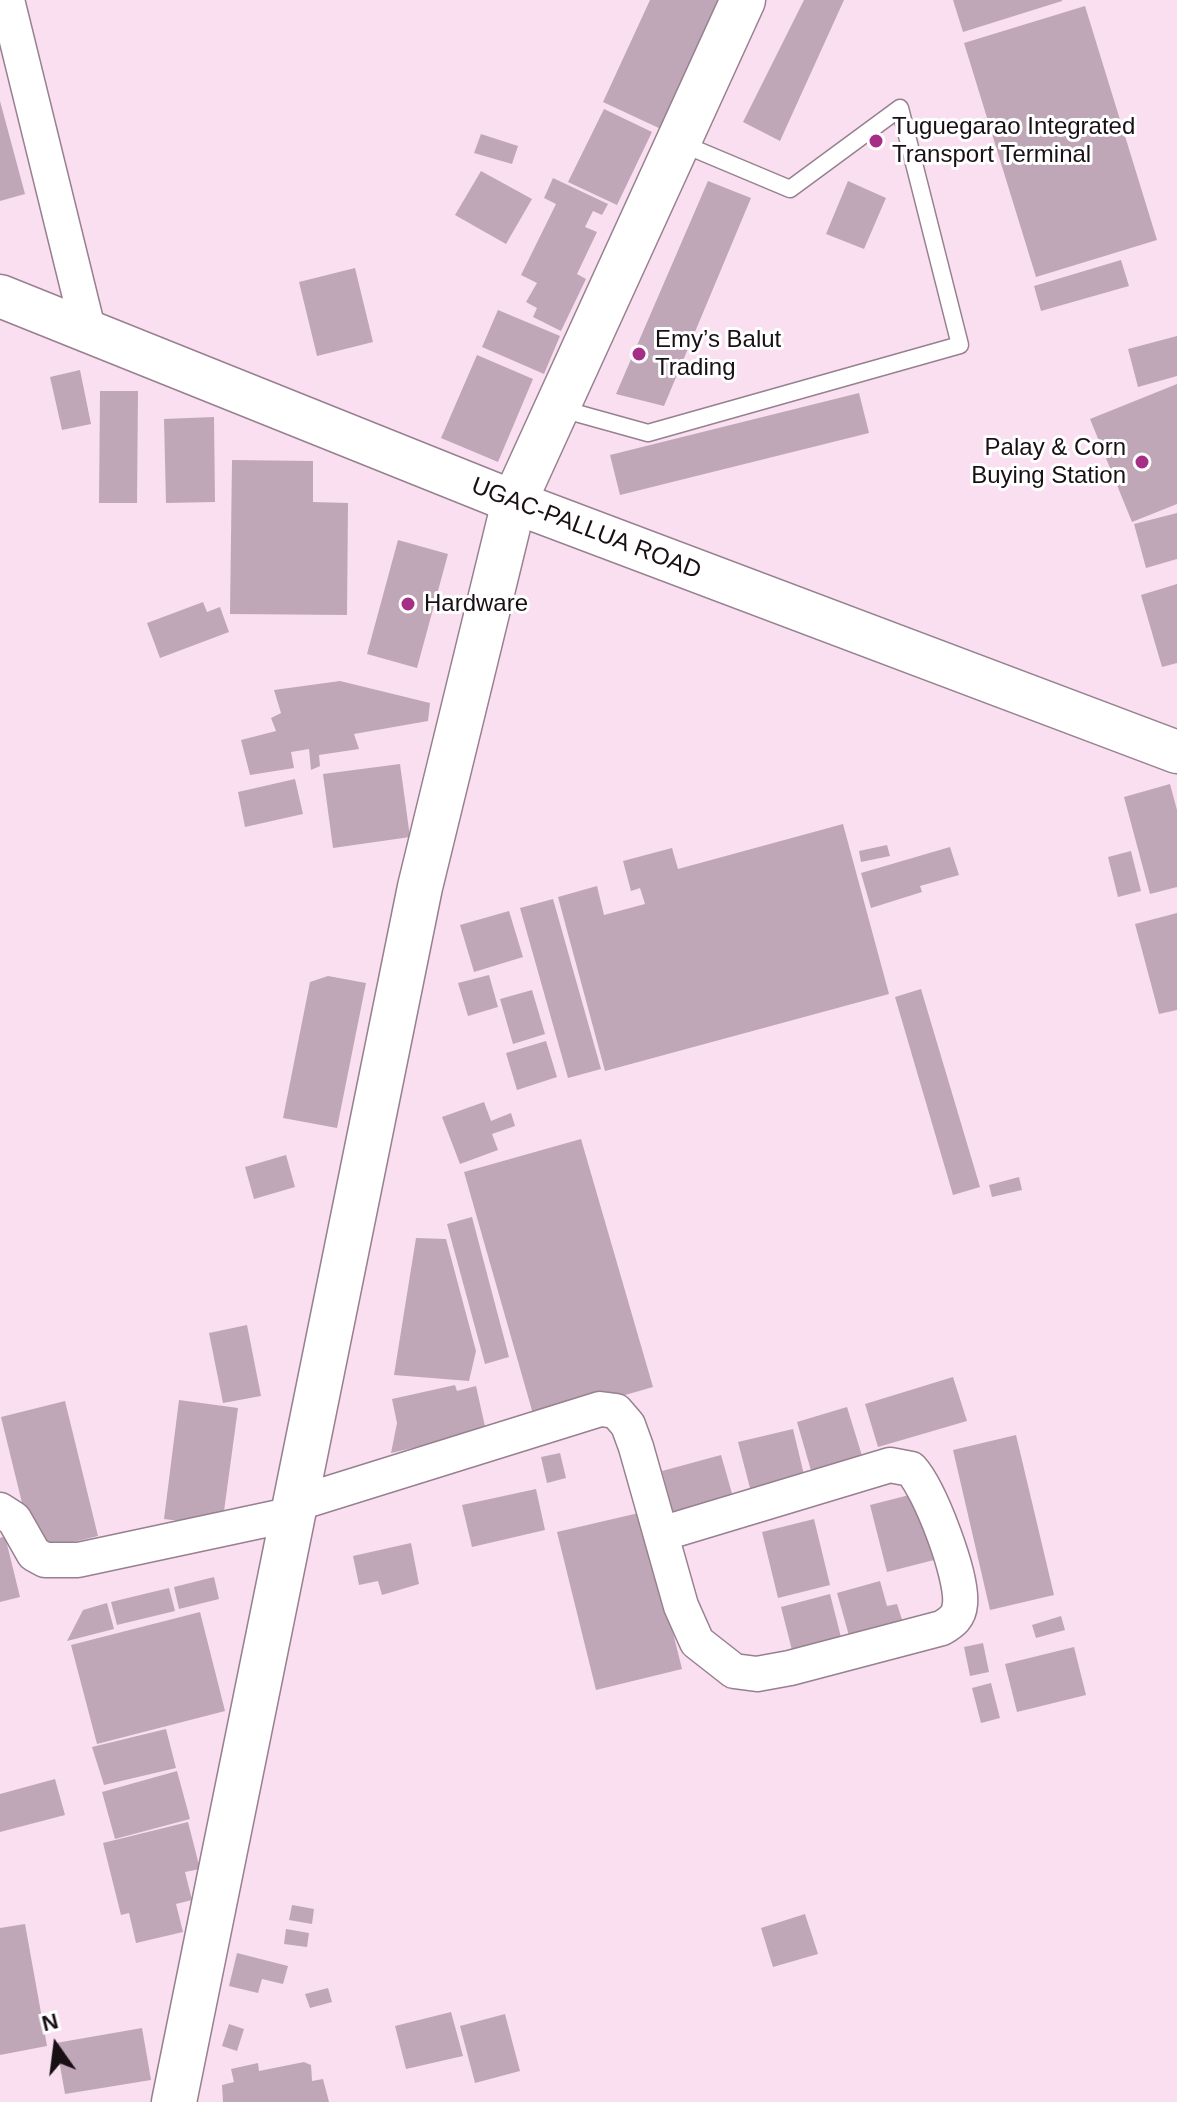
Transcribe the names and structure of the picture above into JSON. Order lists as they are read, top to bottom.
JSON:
{
  "streets": {
    "street": ["UGAC-PALLUA ROAD"]
  },
  "places": [
    "Tuguegarao Integrated Transport Terminal",
    "Emy’s Balut Trading",
    "Palay & Corn Buying Station",
    "Hardware"
  ],
  "north": "top"
}
